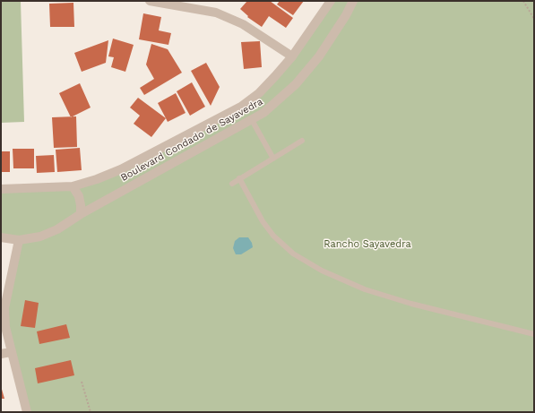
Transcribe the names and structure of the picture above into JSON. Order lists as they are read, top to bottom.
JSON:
{
  "streets": {
    "street": ["Boulevard Condado de Sayavedra"]
  },
  "parks": ["Rancho Sayavedra"]
}
